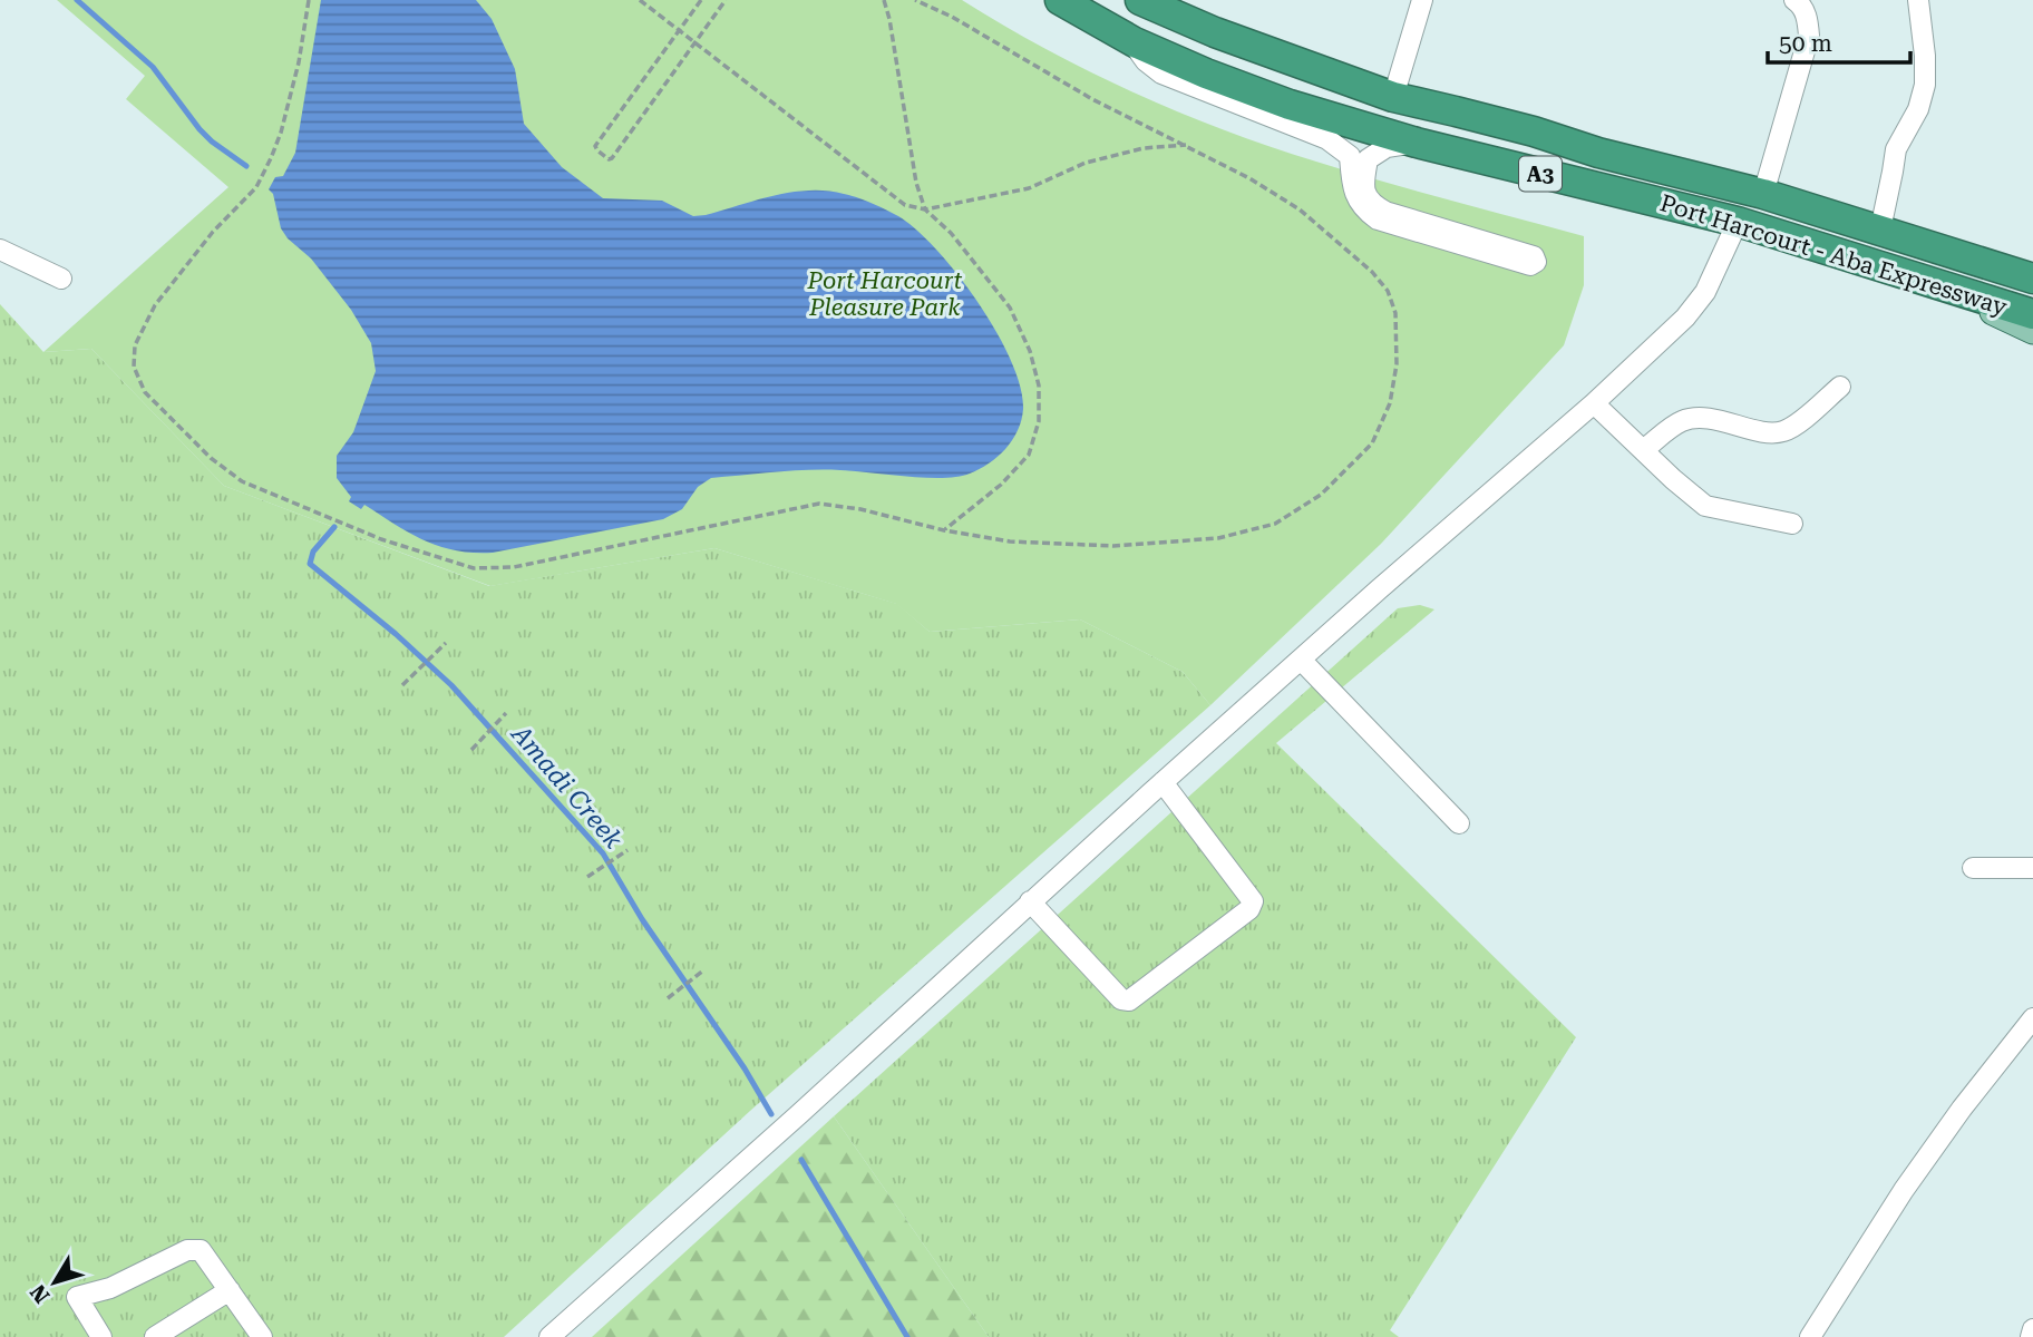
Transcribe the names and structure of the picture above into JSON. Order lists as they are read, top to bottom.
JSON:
{
  "streets": {
    "highway": ["A3", "Port Harcourt - Aba Expressway"]
  },
  "water": ["Amadi Creek"],
  "parks": ["Port Harcourt Pleasure Park"],
  "scale_bar": "50 m",
  "north": "bottom left"
}
